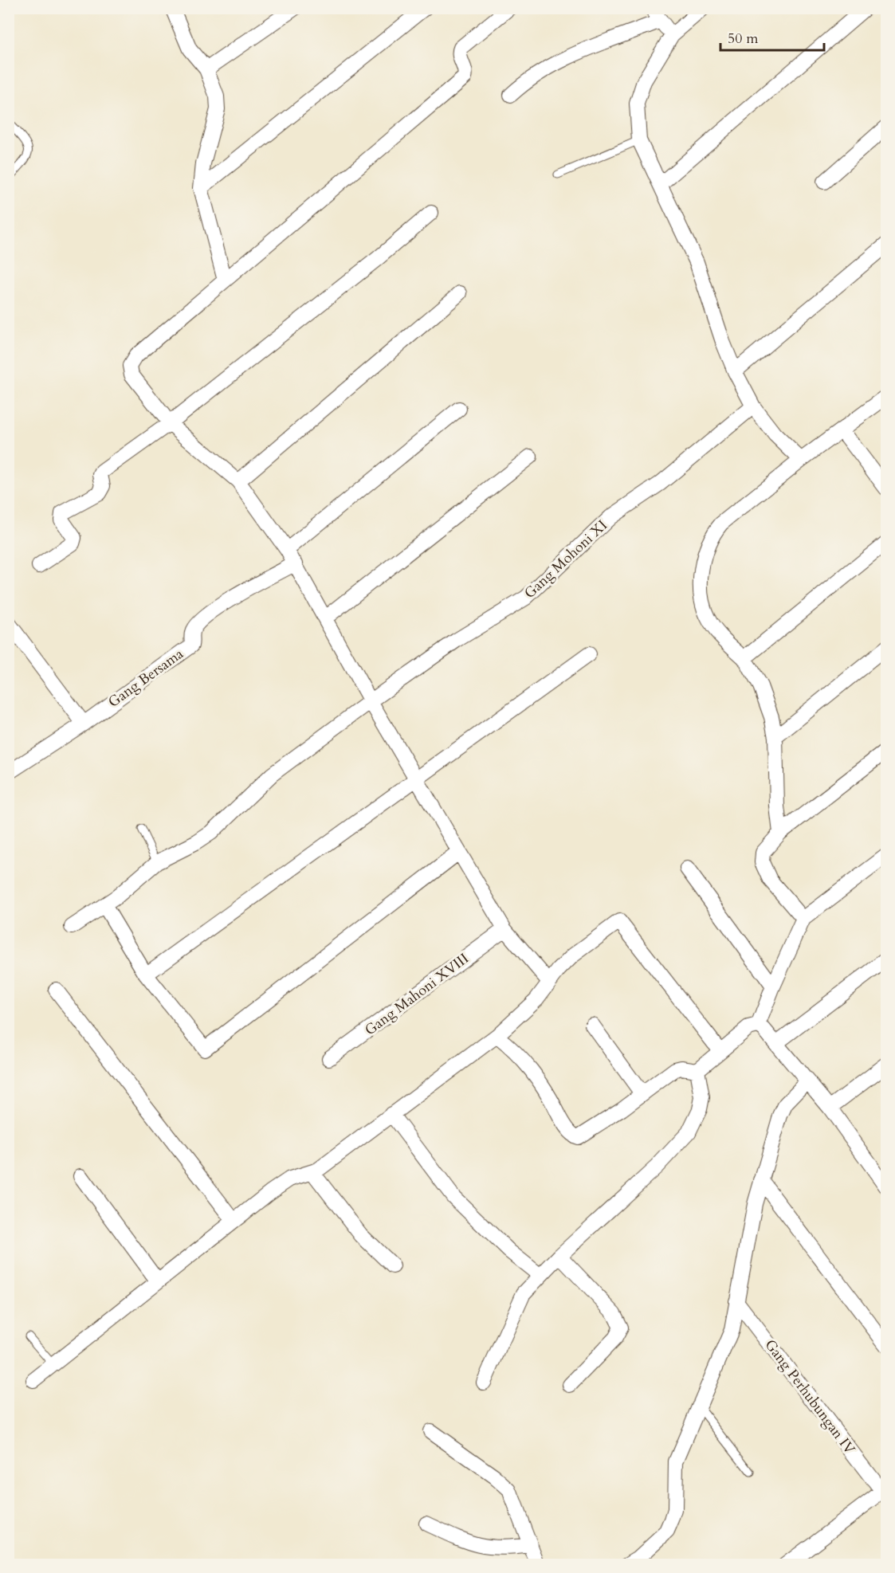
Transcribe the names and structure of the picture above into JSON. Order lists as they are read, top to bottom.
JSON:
{
  "streets": {
    "street": [
      "Gang Mohoni XI",
      "Gang Bersama",
      "Gang Mahoni XVIII",
      "Gang Perhubungan IV"
    ]
  },
  "scale_bar": "50 m"
}
